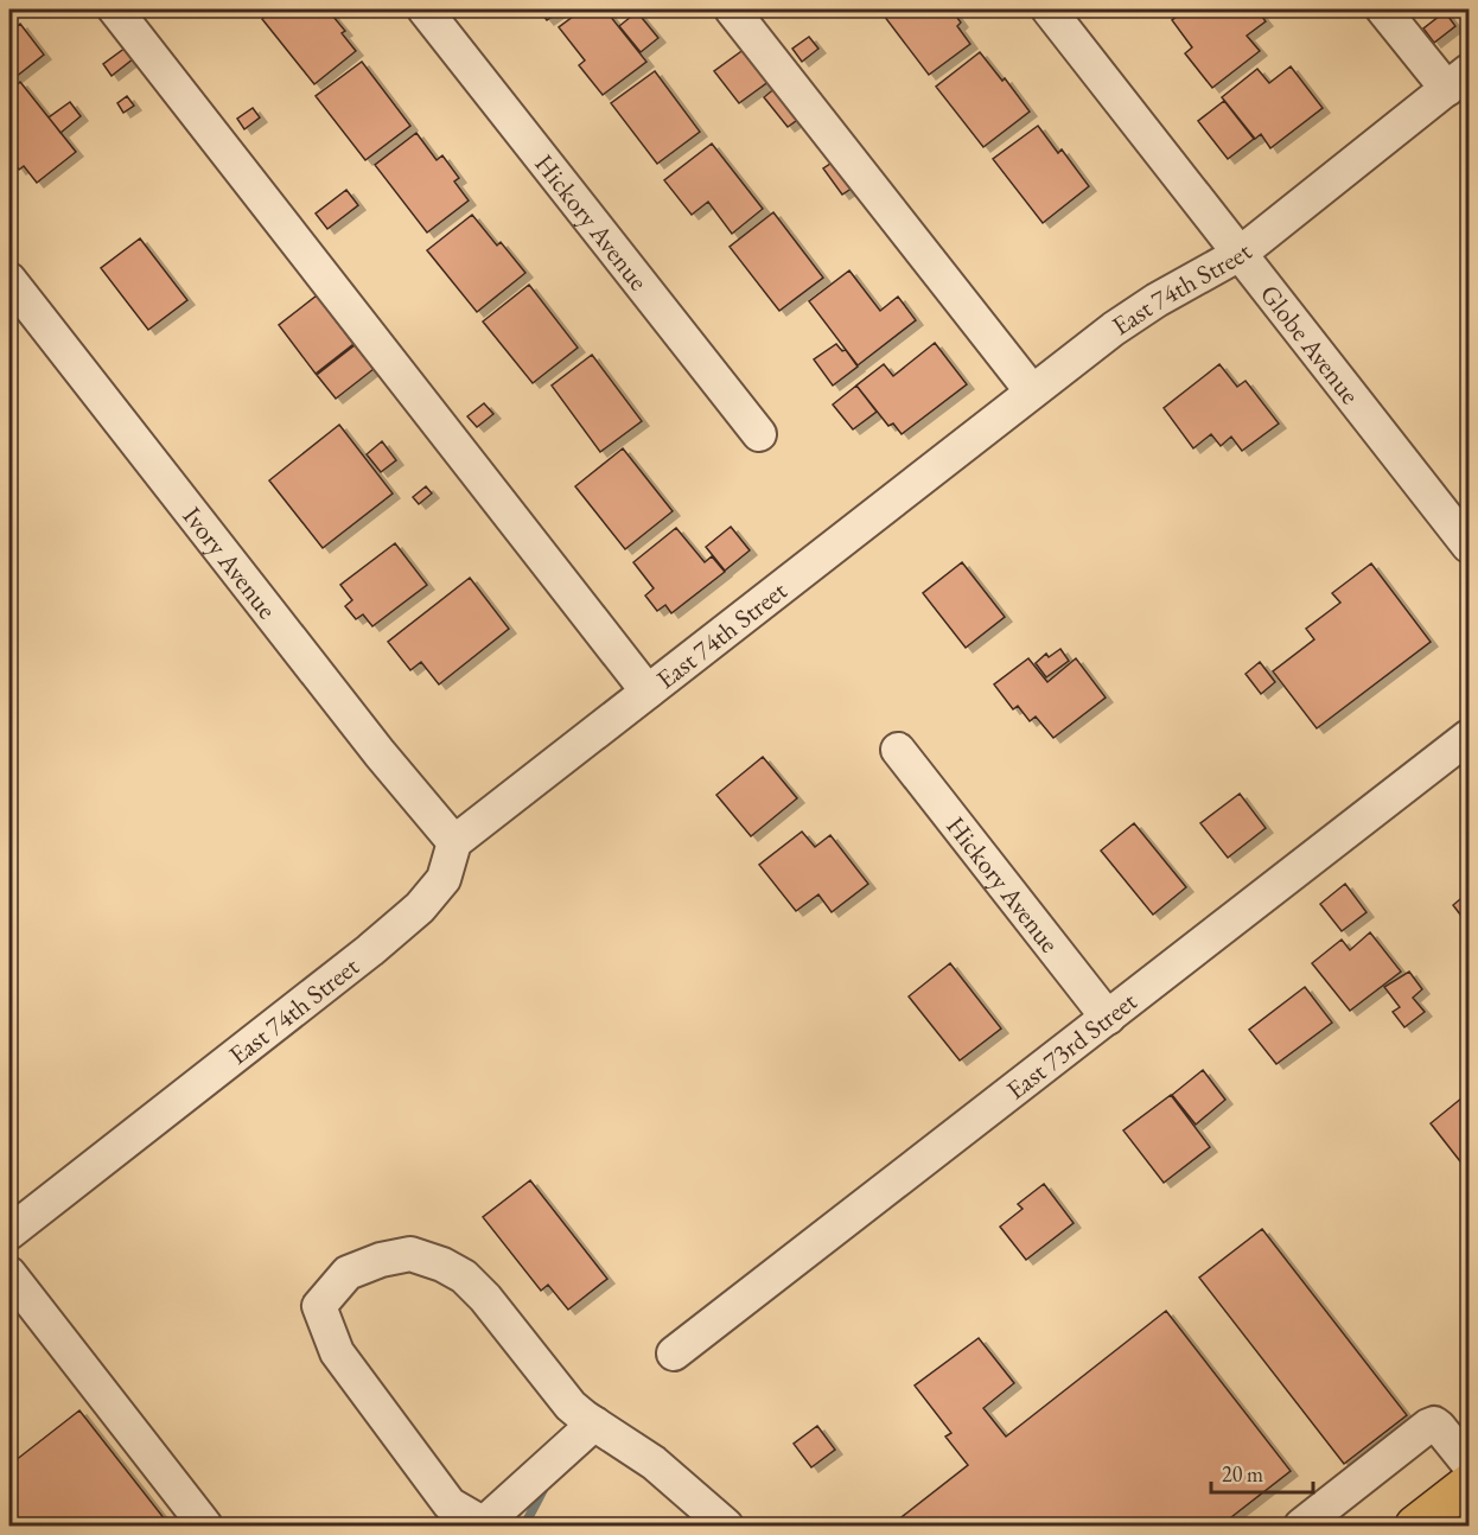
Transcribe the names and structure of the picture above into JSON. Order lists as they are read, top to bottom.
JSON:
{
  "streets": {
    "street": [
      "Hickory Avenue",
      "East 74th Street",
      "Globe Avenue",
      "Ivory Avenue",
      "East 73rd Street"
    ]
  },
  "crossings": [
    ["Hickory Avenue", "East 73rd Street"],
    ["East 74th Street", "Globe Avenue"],
    ["East 74th Street", "Ivory Avenue"]
  ],
  "scale_bar": "20 m"
}
